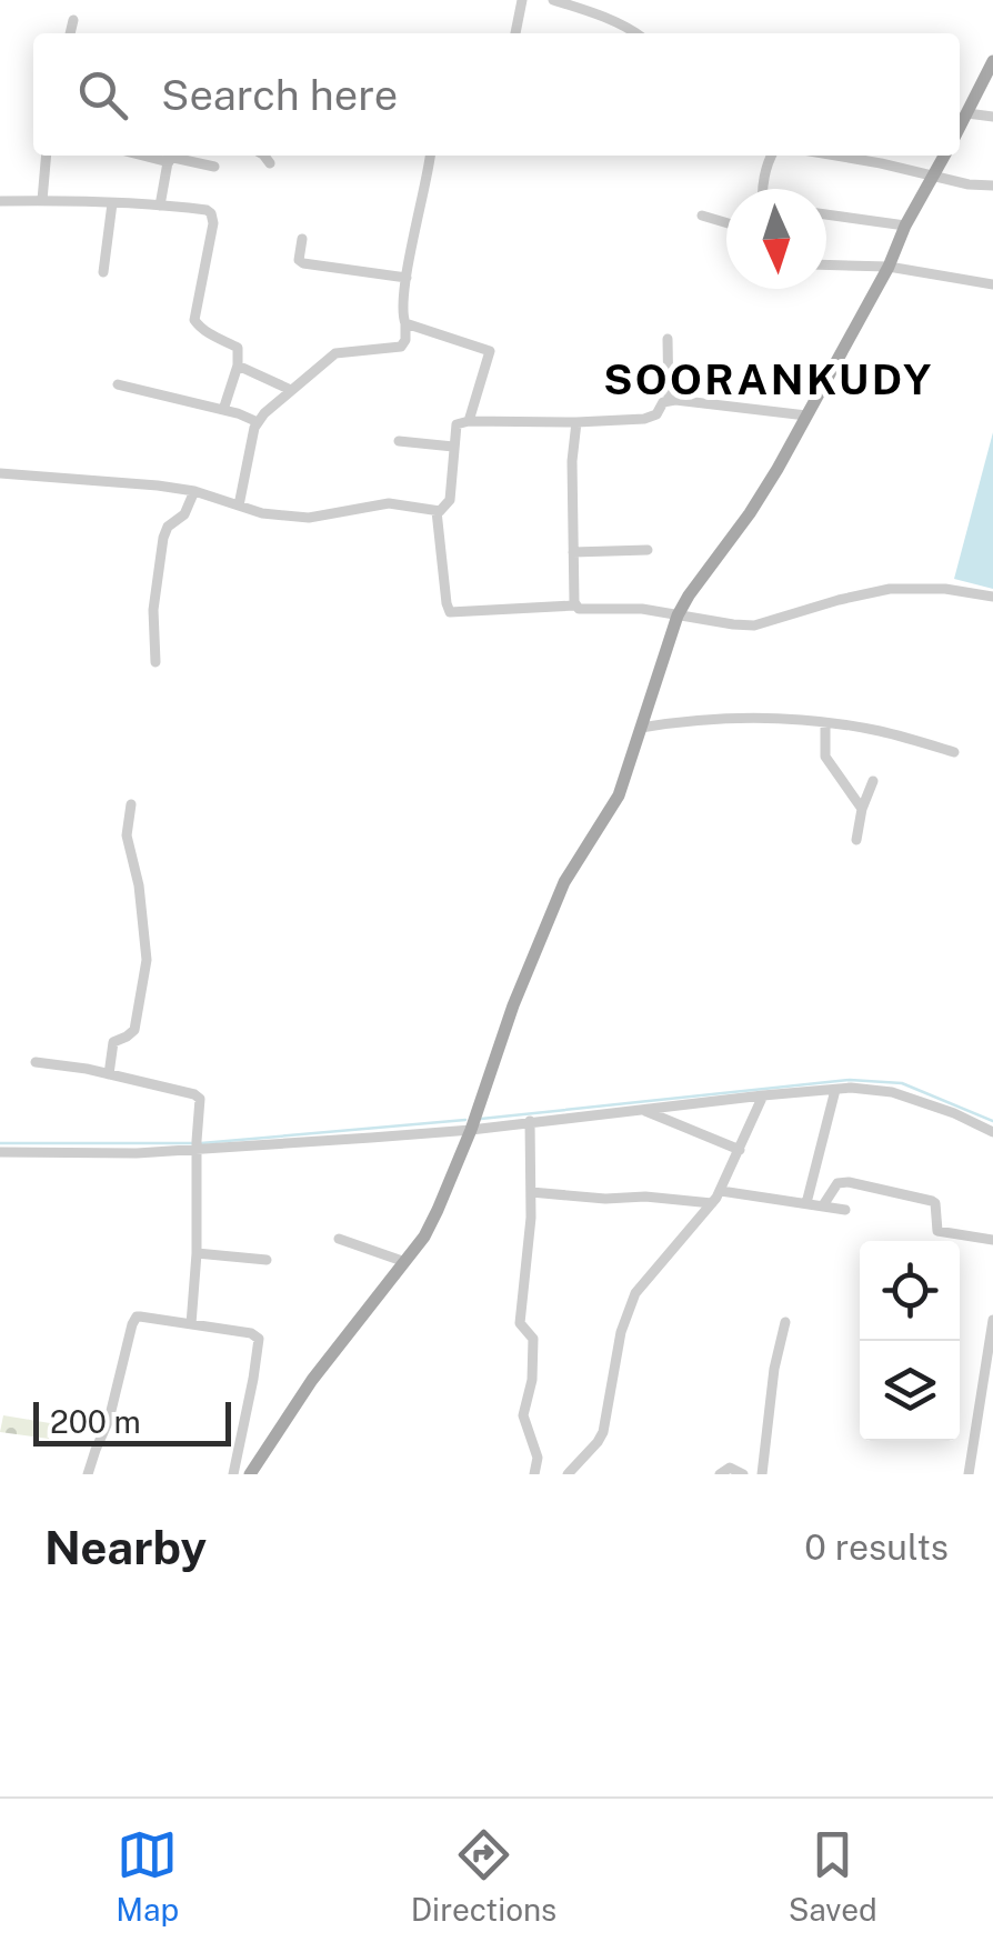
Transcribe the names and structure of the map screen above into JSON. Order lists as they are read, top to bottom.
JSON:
{
  "districts": ["SOORANKUDY"],
  "scale_bar": "200 m",
  "north": "bottom",
  "page": {
    "search": "Search here",
    "scale": "200 m",
    "heading": ["Nearby", "0 results"],
    "nav": ["Map", "Directions", "Saved"]
  }
}
